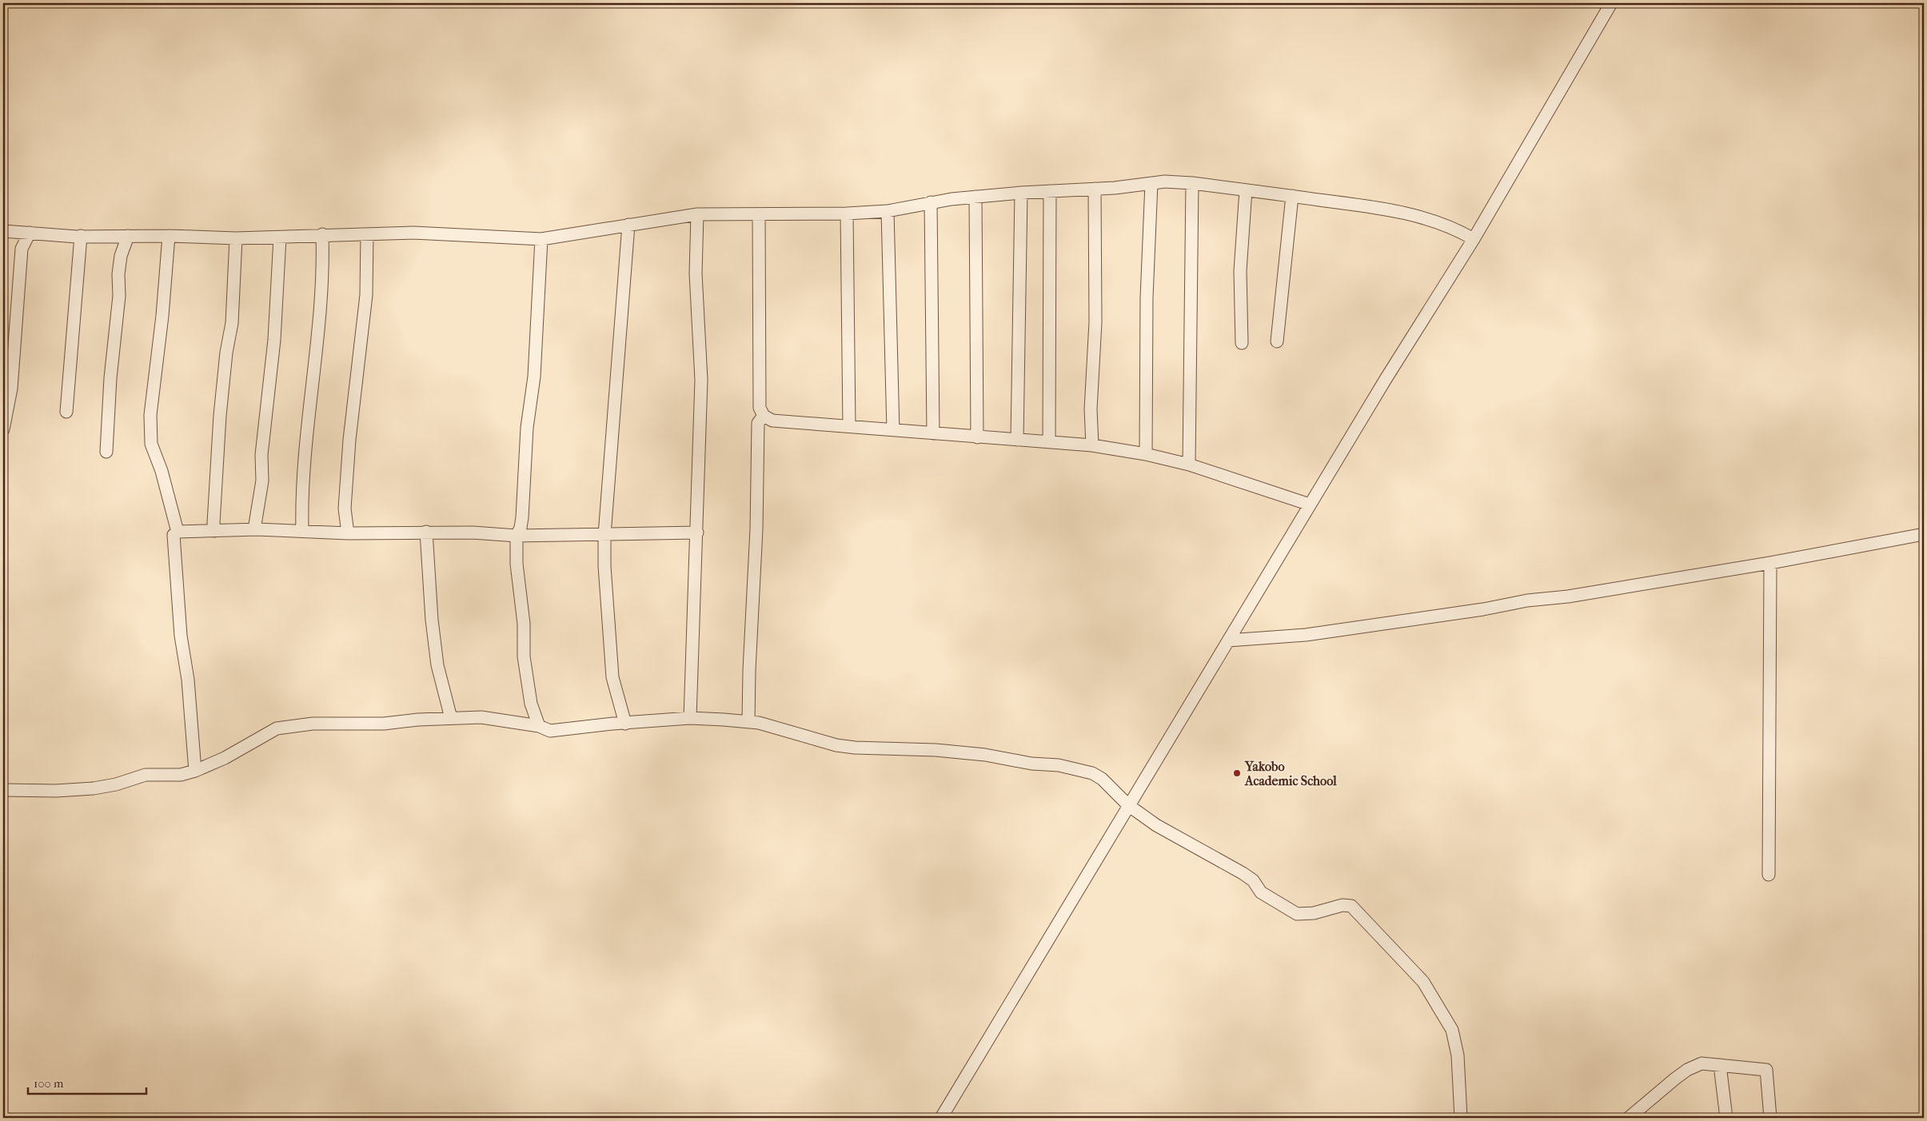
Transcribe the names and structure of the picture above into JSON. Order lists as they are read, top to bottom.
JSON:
{
  "places": ["Yakobo Academic School"],
  "scale_bar": "100 m"
}
